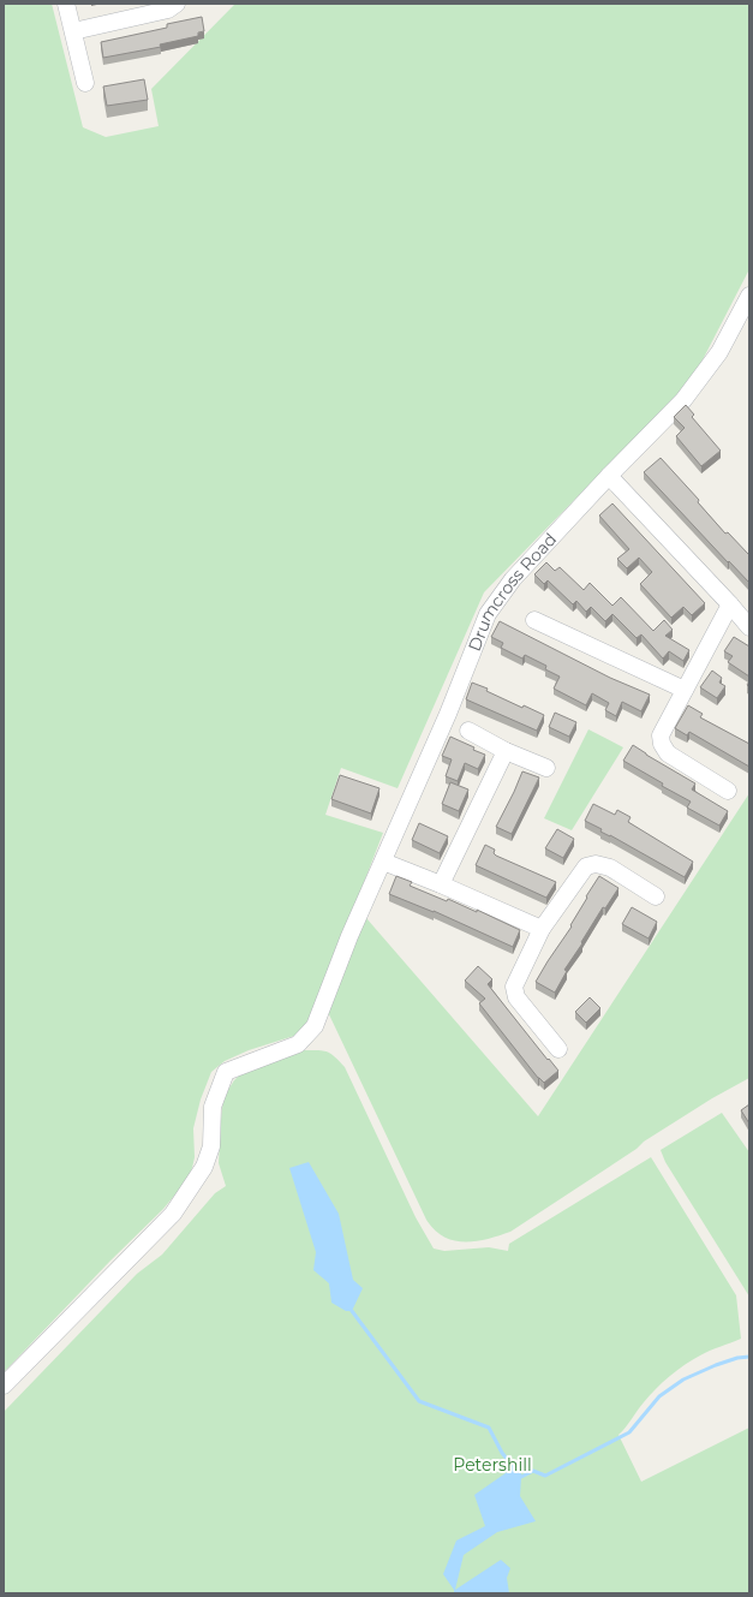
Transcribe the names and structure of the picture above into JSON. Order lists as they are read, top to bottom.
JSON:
{
  "streets": {
    "street": ["Drumcross Road"]
  },
  "parks": ["Petershill"]
}
